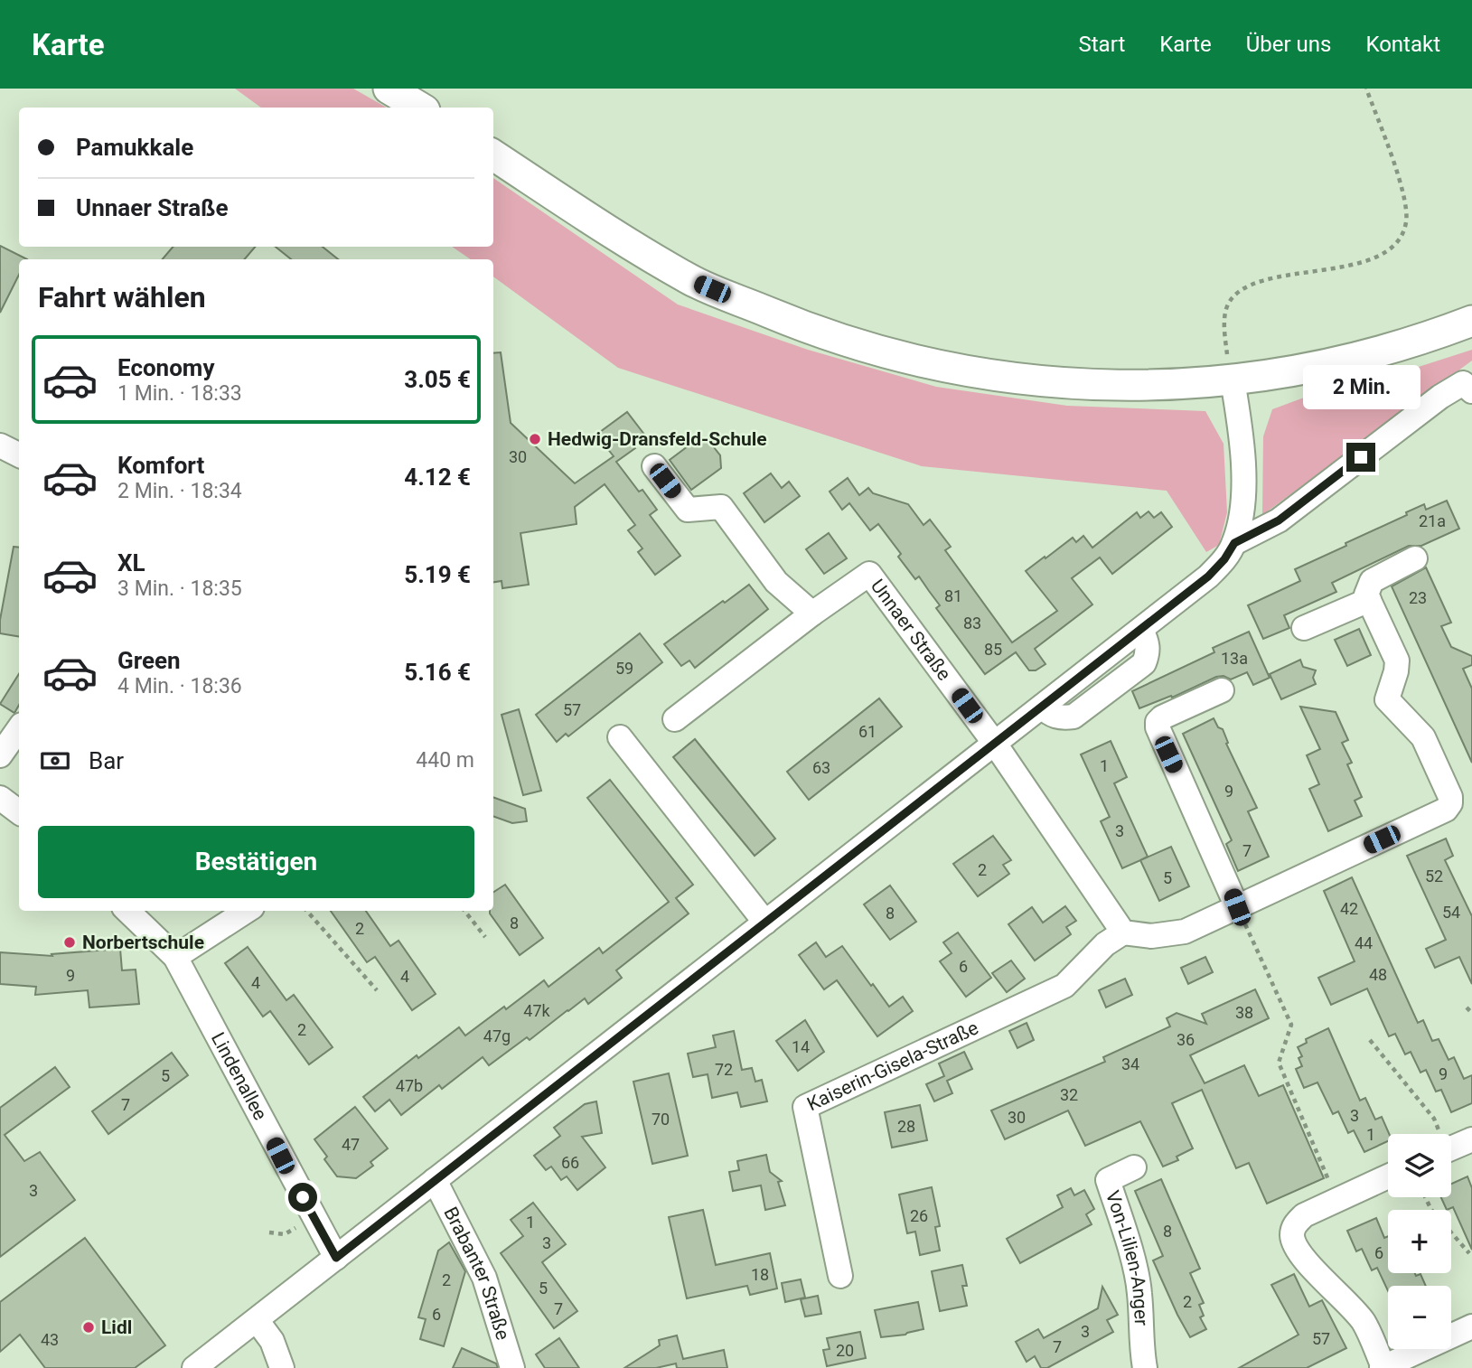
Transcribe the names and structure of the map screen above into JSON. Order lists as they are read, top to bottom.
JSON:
{
  "streets": {
    "street": [
      "Unnaer Straße",
      "Kaiserin-Gisela-Straße",
      "Lindenallee",
      "Von-Lilien-Anger",
      "Brabanter Straße"
    ]
  },
  "places": ["Hedwig-Dransfeld-Schule", "Norbertschule", "Lidl"],
  "house_numbers": [
    "30",
    "21a",
    "81",
    "23",
    "83",
    "85",
    "13a",
    "59",
    "57",
    "61",
    "1",
    "63",
    "9",
    "3",
    "7",
    "2",
    "52",
    "5",
    "42",
    "54",
    "8",
    "8",
    "2",
    "44",
    "6",
    "48",
    "9",
    "4",
    "4",
    "47k",
    "38",
    "2",
    "47g",
    "36",
    "14",
    "34",
    "72",
    "9",
    "5",
    "47b",
    "32",
    "7",
    "3",
    "30",
    "70",
    "28",
    "1",
    "47",
    "66",
    "3",
    "26",
    "1",
    "8",
    "3",
    "6",
    "18",
    "2",
    "5",
    "2",
    "7",
    "6",
    "3",
    "57",
    "43",
    "7",
    "20"
  ],
  "page": {
    "header": "Karte",
    "nav": [
      "Start",
      "Karte",
      "Über uns",
      "Kontakt"
    ],
    "banner": ["Pamukkale", "Unnaer Straße"],
    "heading": "Fahrt wählen",
    "list": [
      {
        "name": "Economy",
        "note": "1 Min. · 18:33",
        "value": "3.05 €"
      },
      {
        "name": "Komfort",
        "note": "2 Min. · 18:34",
        "value": "4.12 €"
      },
      {
        "name": "XL",
        "note": "3 Min. · 18:35",
        "value": "5.19 €"
      },
      {
        "name": "Green",
        "note": "4 Min. · 18:36",
        "value": "5.16 €"
      }
    ],
    "bubble": "2 Min.",
    "pay": ["Bar", "440 m"],
    "buttons": "Bestätigen",
    "map_buttons": ["+", "−"]
  }
}
